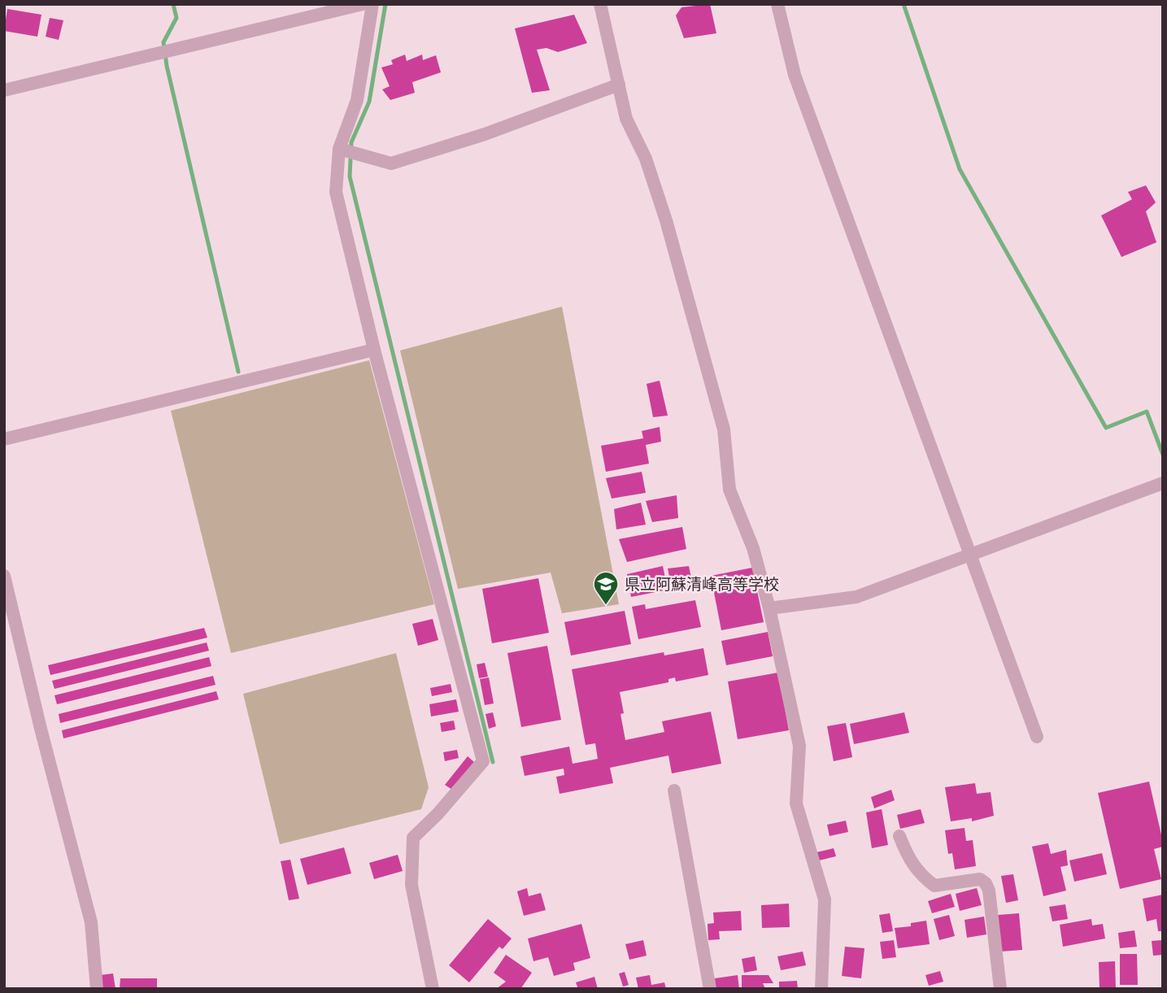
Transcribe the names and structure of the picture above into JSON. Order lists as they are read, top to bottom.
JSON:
{
  "places": {
    "school or university": ["県立阿蘇清峰高等学校"]
  }
}
